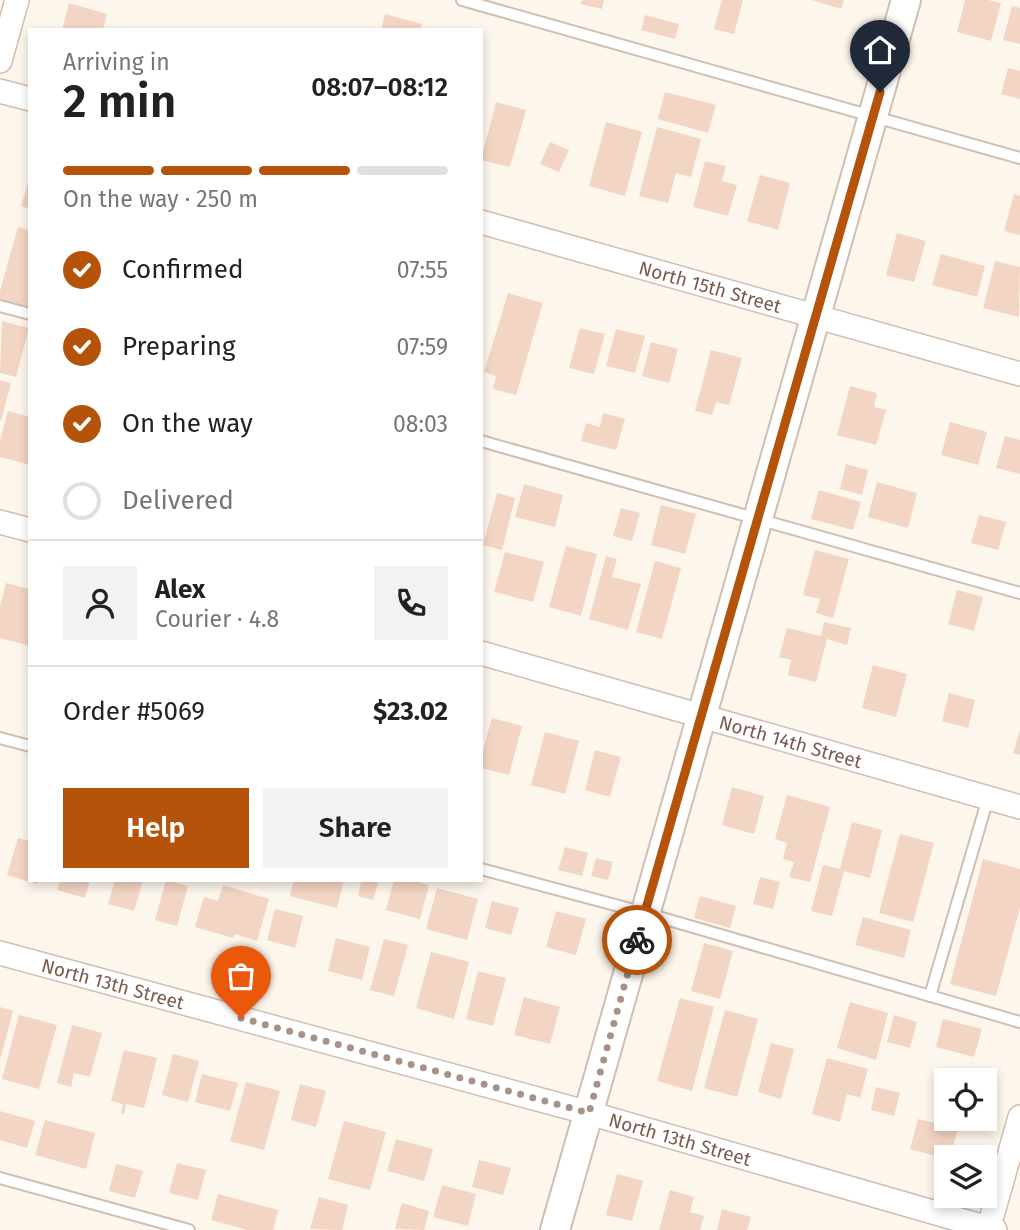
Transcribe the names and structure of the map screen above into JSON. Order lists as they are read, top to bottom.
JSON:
{
  "streets": {
    "street": ["North 15th Street", "North 14th Street", "North 13th Street"]
  },
  "page": {
    "heading": ["2 min", "Arriving in", "08:07–08:12"],
    "panel": [
      "Alex",
      "Courier · 4.8",
      "Order #5069",
      "$23.02"
    ],
    "bar": "On the way · 250 m",
    "list": [
      ["Confirmed", "07:55"],
      ["Preparing", "07:59"],
      ["On the way", "08:03"],
      "Delivered"
    ],
    "buttons": ["Help", "Share"]
  }
}
